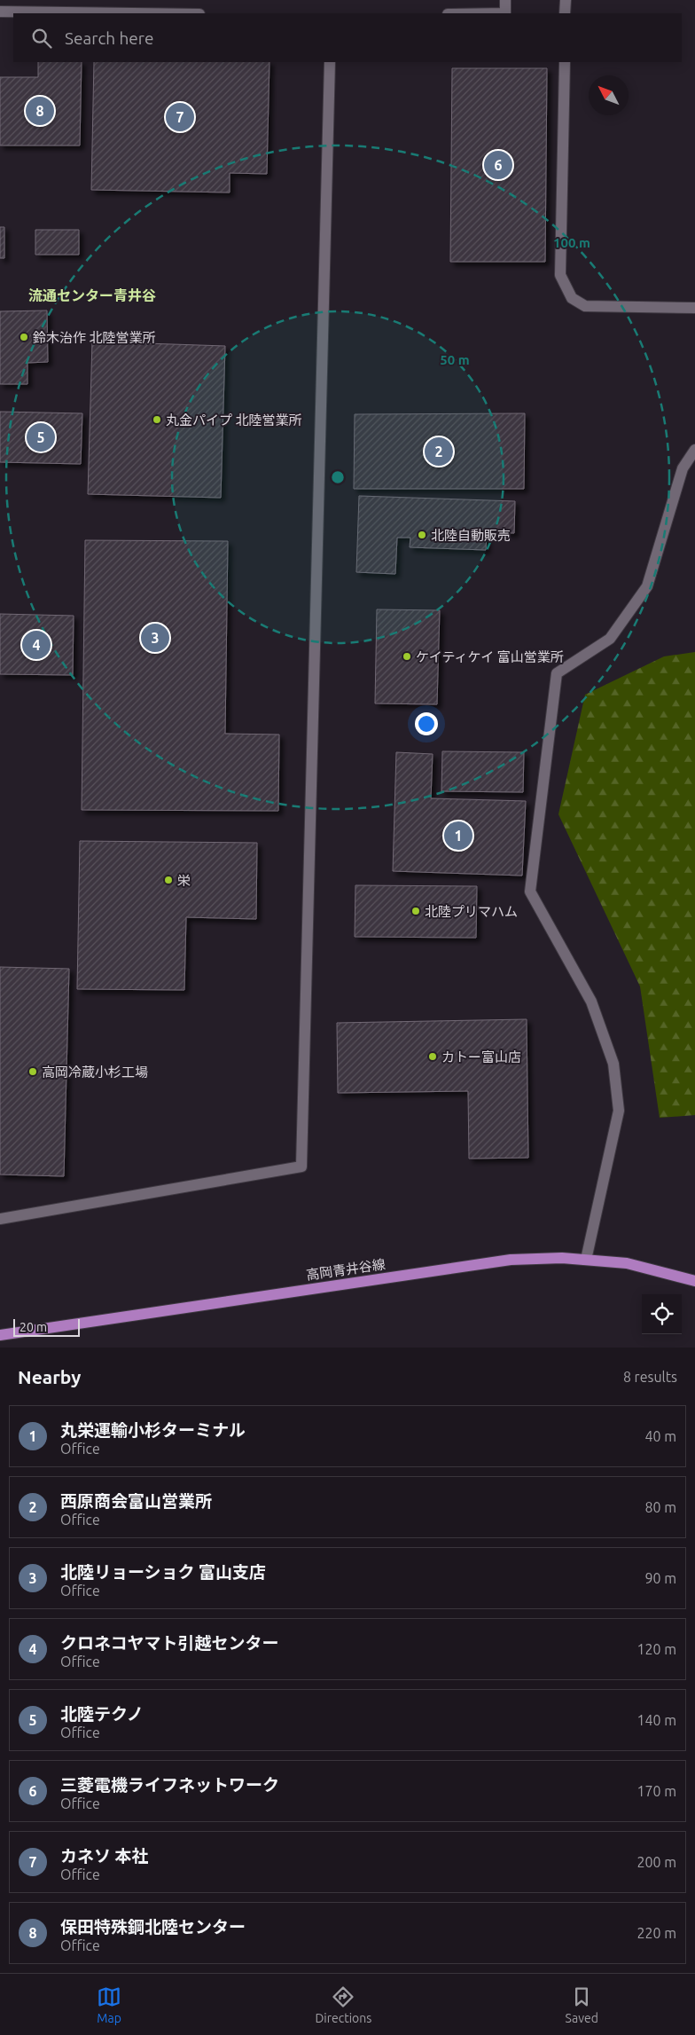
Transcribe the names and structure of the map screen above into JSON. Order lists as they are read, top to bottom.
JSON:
{
  "streets": {
    "main road": ["高岡青井谷線"]
  },
  "districts": ["流通センター青井谷"],
  "places": [
    "鈴木治作 北陸営業所",
    "丸金パイプ 北陸営業所",
    "北陸自動販売",
    "ケイティケイ 富山営業所",
    "栄",
    "北陸プリマハム",
    "カトー富山店",
    "高岡冷蔵小杉工場"
  ],
  "scale_bar": "20 m",
  "north": "top left",
  "page": {
    "search": "Search here",
    "pins": [
      "8",
      "7",
      "6",
      "5",
      "2",
      "3",
      "4",
      "1"
    ],
    "scale": "20 m",
    "heading": ["Nearby", "8 results"],
    "list": [
      {
        "mark": "1",
        "name": "丸栄運輸小杉ターミナル",
        "note": "Office",
        "value": "40 m"
      },
      {
        "mark": "2",
        "name": "西原商会富山営業所",
        "note": "Office",
        "value": "80 m"
      },
      {
        "mark": "3",
        "name": "北陸リョーショク 富山支店",
        "note": "Office",
        "value": "90 m"
      },
      {
        "mark": "4",
        "name": "クロネコヤマト引越センター",
        "note": "Office",
        "value": "120 m"
      },
      {
        "mark": "5",
        "name": "北陸テクノ",
        "note": "Office",
        "value": "140 m"
      },
      {
        "mark": "6",
        "name": "三菱電機ライフネットワーク",
        "note": "Office",
        "value": "170 m"
      },
      {
        "mark": "7",
        "name": "カネソ 本社",
        "note": "Office",
        "value": "200 m"
      },
      {
        "mark": "8",
        "name": "保田特殊鋼北陸センター",
        "note": "Office",
        "value": "220 m"
      }
    ],
    "nav": ["Map", "Directions", "Saved"]
  },
  "rings": ["100 m", "50 m"]
}
